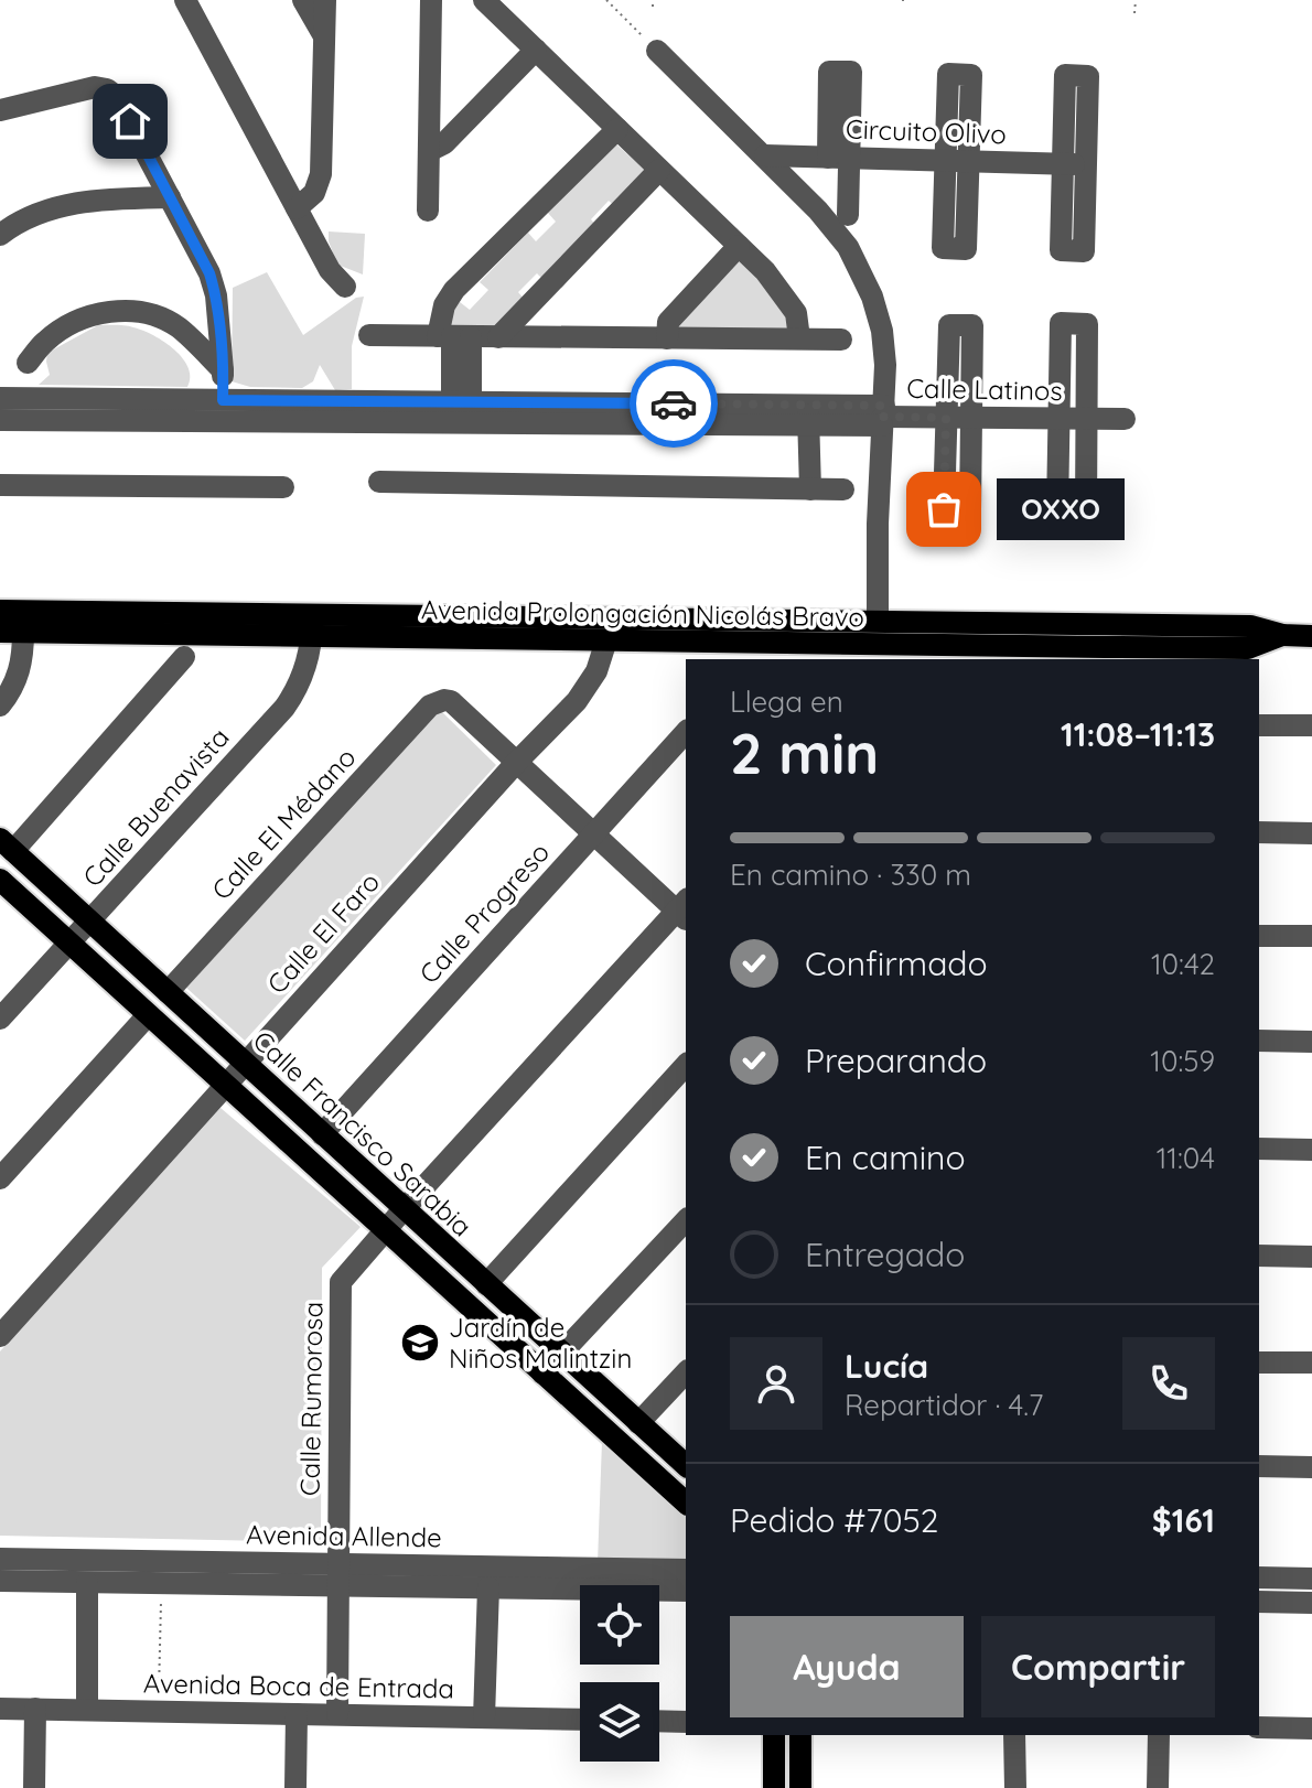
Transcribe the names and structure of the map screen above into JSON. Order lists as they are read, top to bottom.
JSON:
{
  "streets": {
    "main road": ["Avenida Prolongación Nicolás Bravo", "Calle Francisco Sarabia"],
    "street": [
      "Circuito Olivo",
      "Calle Latinos",
      "Calle Buenavista",
      "Calle El Médano",
      "Calle Progreso",
      "Calle El Faro",
      "Calle Rumorosa",
      "Avenida Allende",
      "Avenida Boca de Entrada"
    ]
  },
  "crossings": [
    ["Avenida Prolongación Nicolás Bravo", "Calle Buenavista"],
    ["Avenida Prolongación Nicolás Bravo", "Calle El Faro"],
    ["Calle Buenavista", "Calle Francisco Sarabia"],
    ["Calle El Médano", "Calle El Faro"],
    ["Calle El Médano", "Calle Francisco Sarabia"],
    ["Calle Progreso", "Calle Francisco Sarabia"],
    ["Calle El Faro", "Calle Francisco Sarabia"],
    ["Calle Francisco Sarabia", "Calle Rumorosa"],
    ["Calle Rumorosa", "Avenida Allende"],
    ["Calle Rumorosa", "Avenida Boca de Entrada"]
  ],
  "places": {
    "other": ["OXXO"],
    "school or university": ["Jardín de Niños Malintzin"]
  },
  "page": {
    "bubble": "OXXO",
    "heading": ["2 min", "Llega en", "11:08–11:13"],
    "panel": [
      "Lucía",
      "Repartidor · 4.7",
      "Pedido #7052",
      "$161"
    ],
    "bar": "En camino · 330 m",
    "list": [
      ["Confirmado", "10:42"],
      ["Preparando", "10:59"],
      ["En camino", "11:04"],
      "Entregado"
    ],
    "buttons": ["Ayuda", "Compartir"]
  }
}
